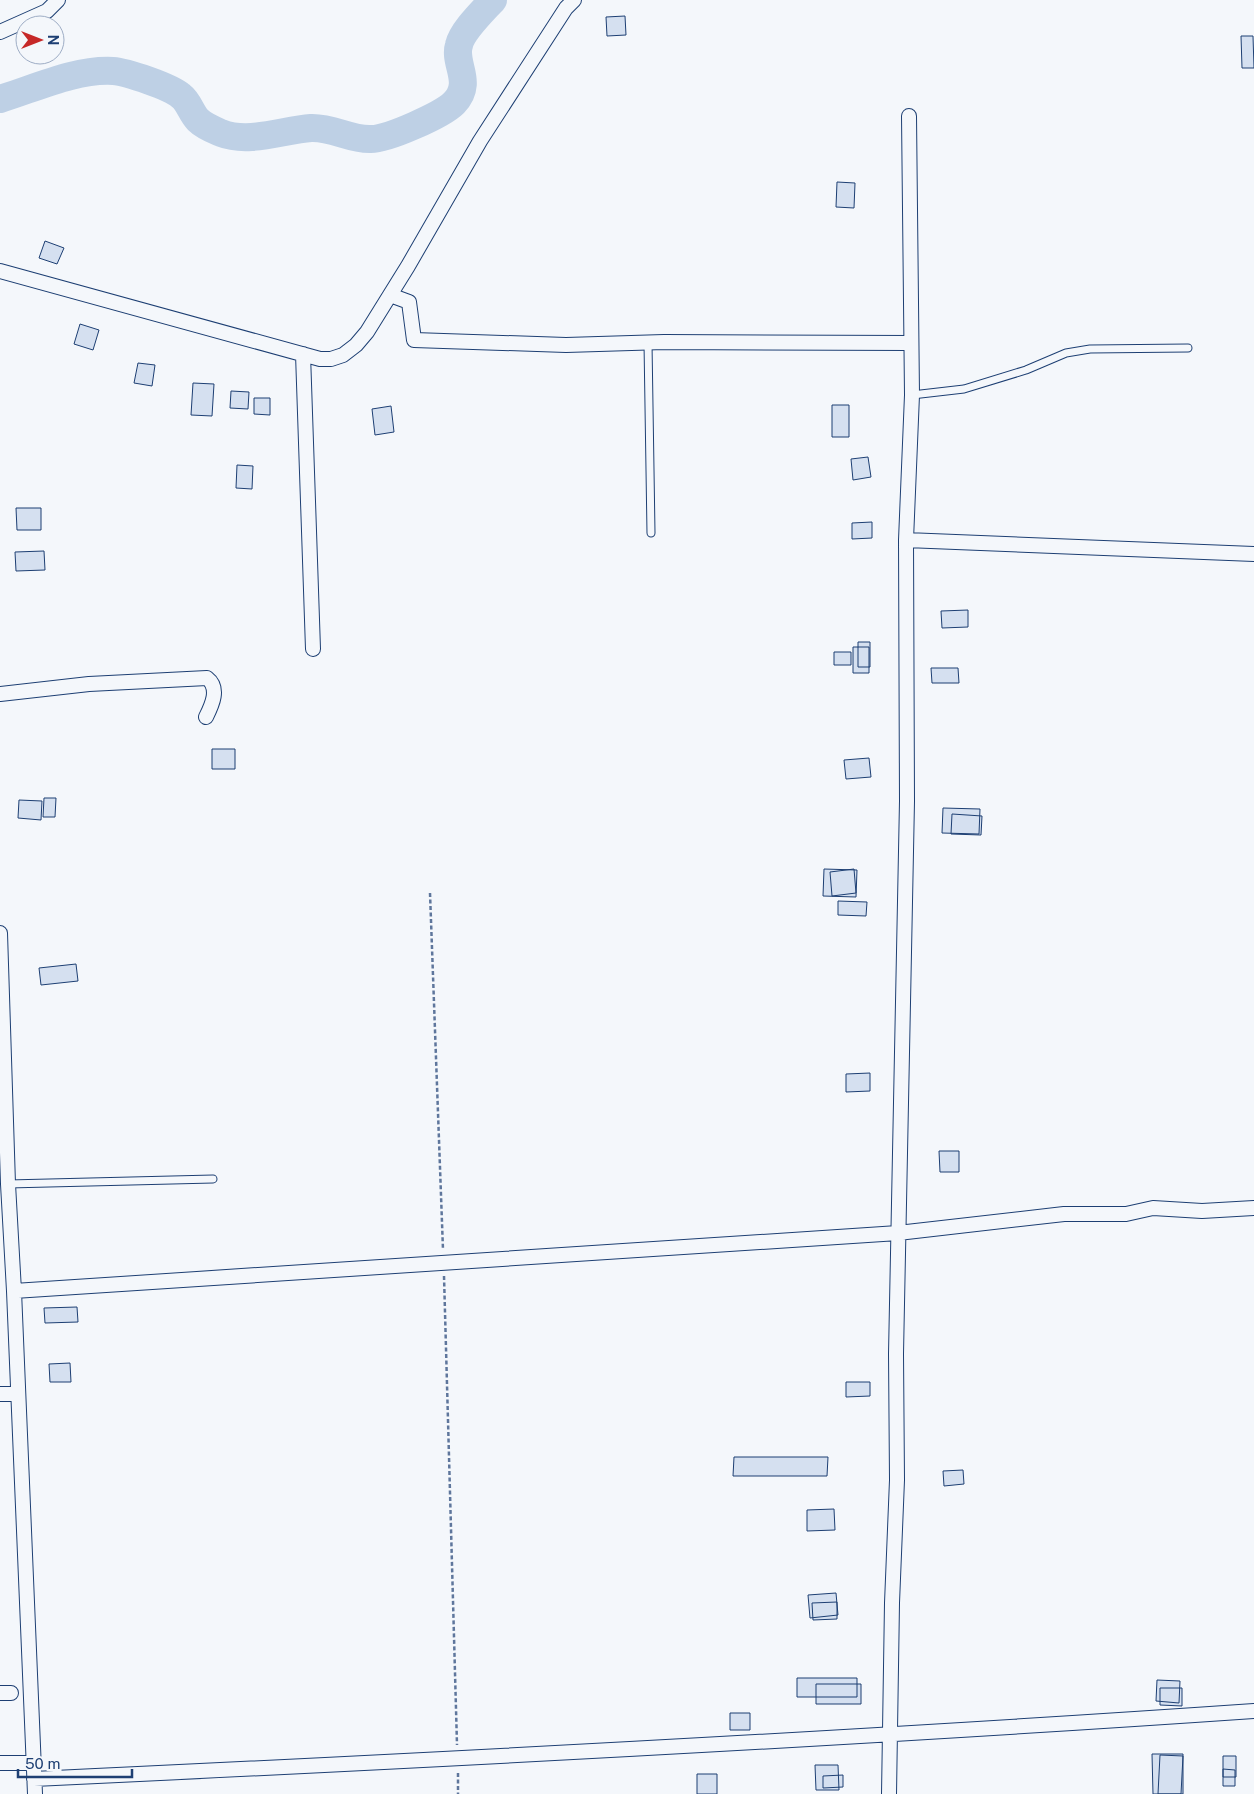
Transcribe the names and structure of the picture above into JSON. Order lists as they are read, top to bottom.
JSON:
{
  "scale_bar": "50 m",
  "north": "right"
}
